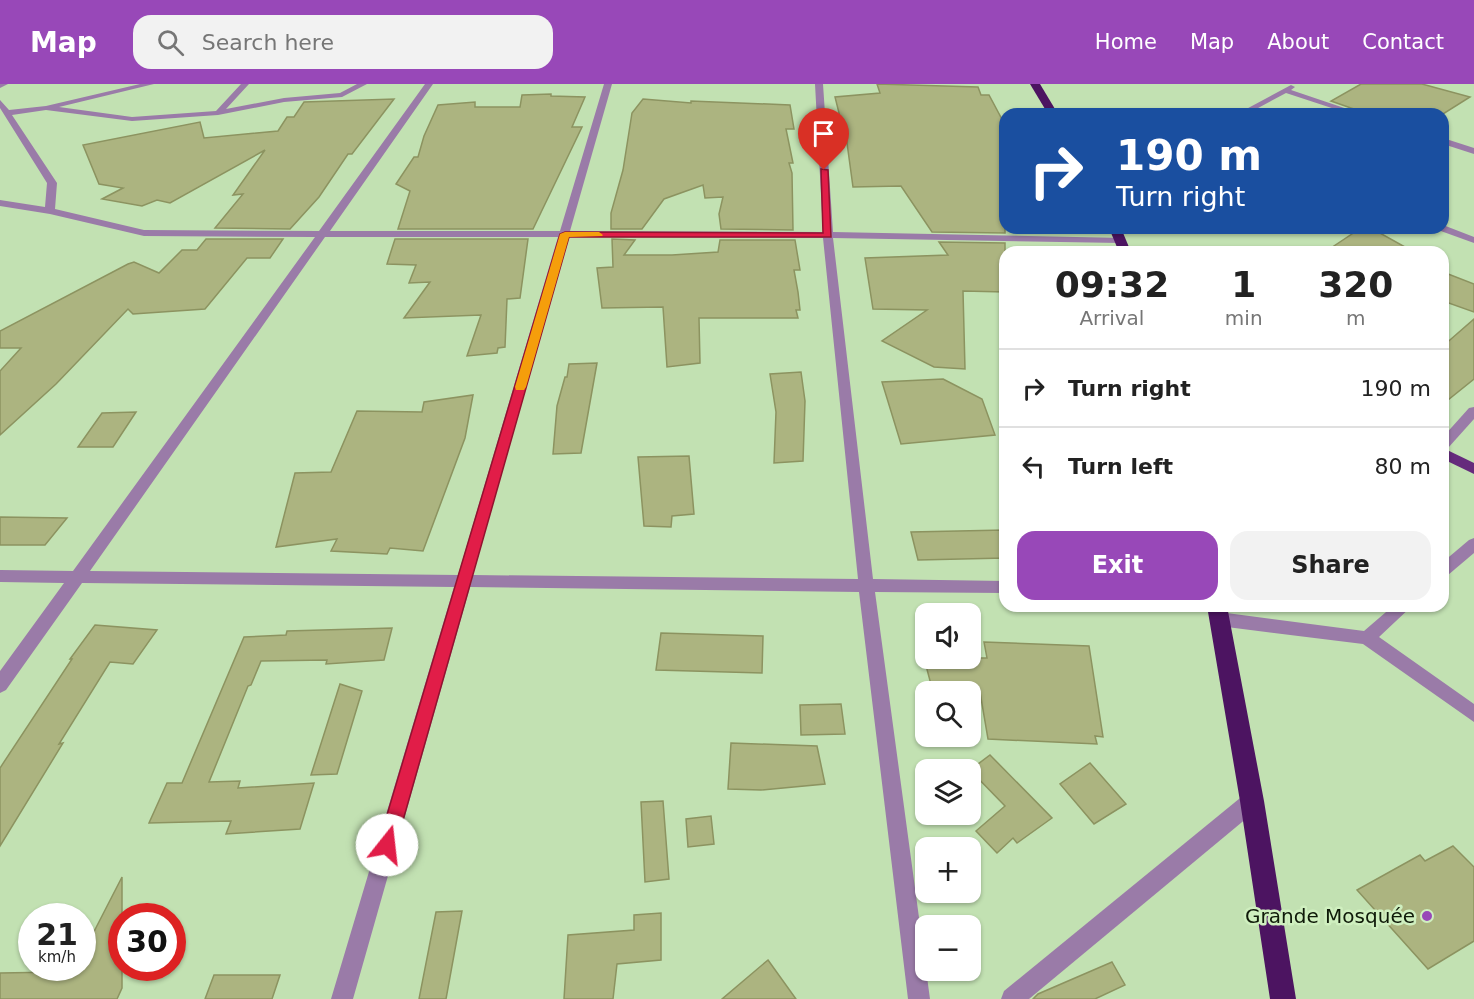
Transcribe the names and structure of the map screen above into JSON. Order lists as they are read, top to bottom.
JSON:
{
  "places": ["Grande Mosquée"],
  "page": {
    "header": "Map",
    "search": "Search here",
    "nav": [
      "Home",
      "Map",
      "About",
      "Contact"
    ],
    "turn": ["190 m", "Turn right"],
    "eta": [
      "09:32",
      "Arrival",
      "1",
      "min",
      "320",
      "m"
    ],
    "list": [
      {
        "name": "Turn right",
        "value": "190 m"
      },
      {
        "name": "Turn left",
        "value": "80 m"
      }
    ],
    "buttons": ["Exit", "Share"],
    "map_buttons": ["+", "−"],
    "speed": "21 km/h",
    "limit": "30"
  }
}
